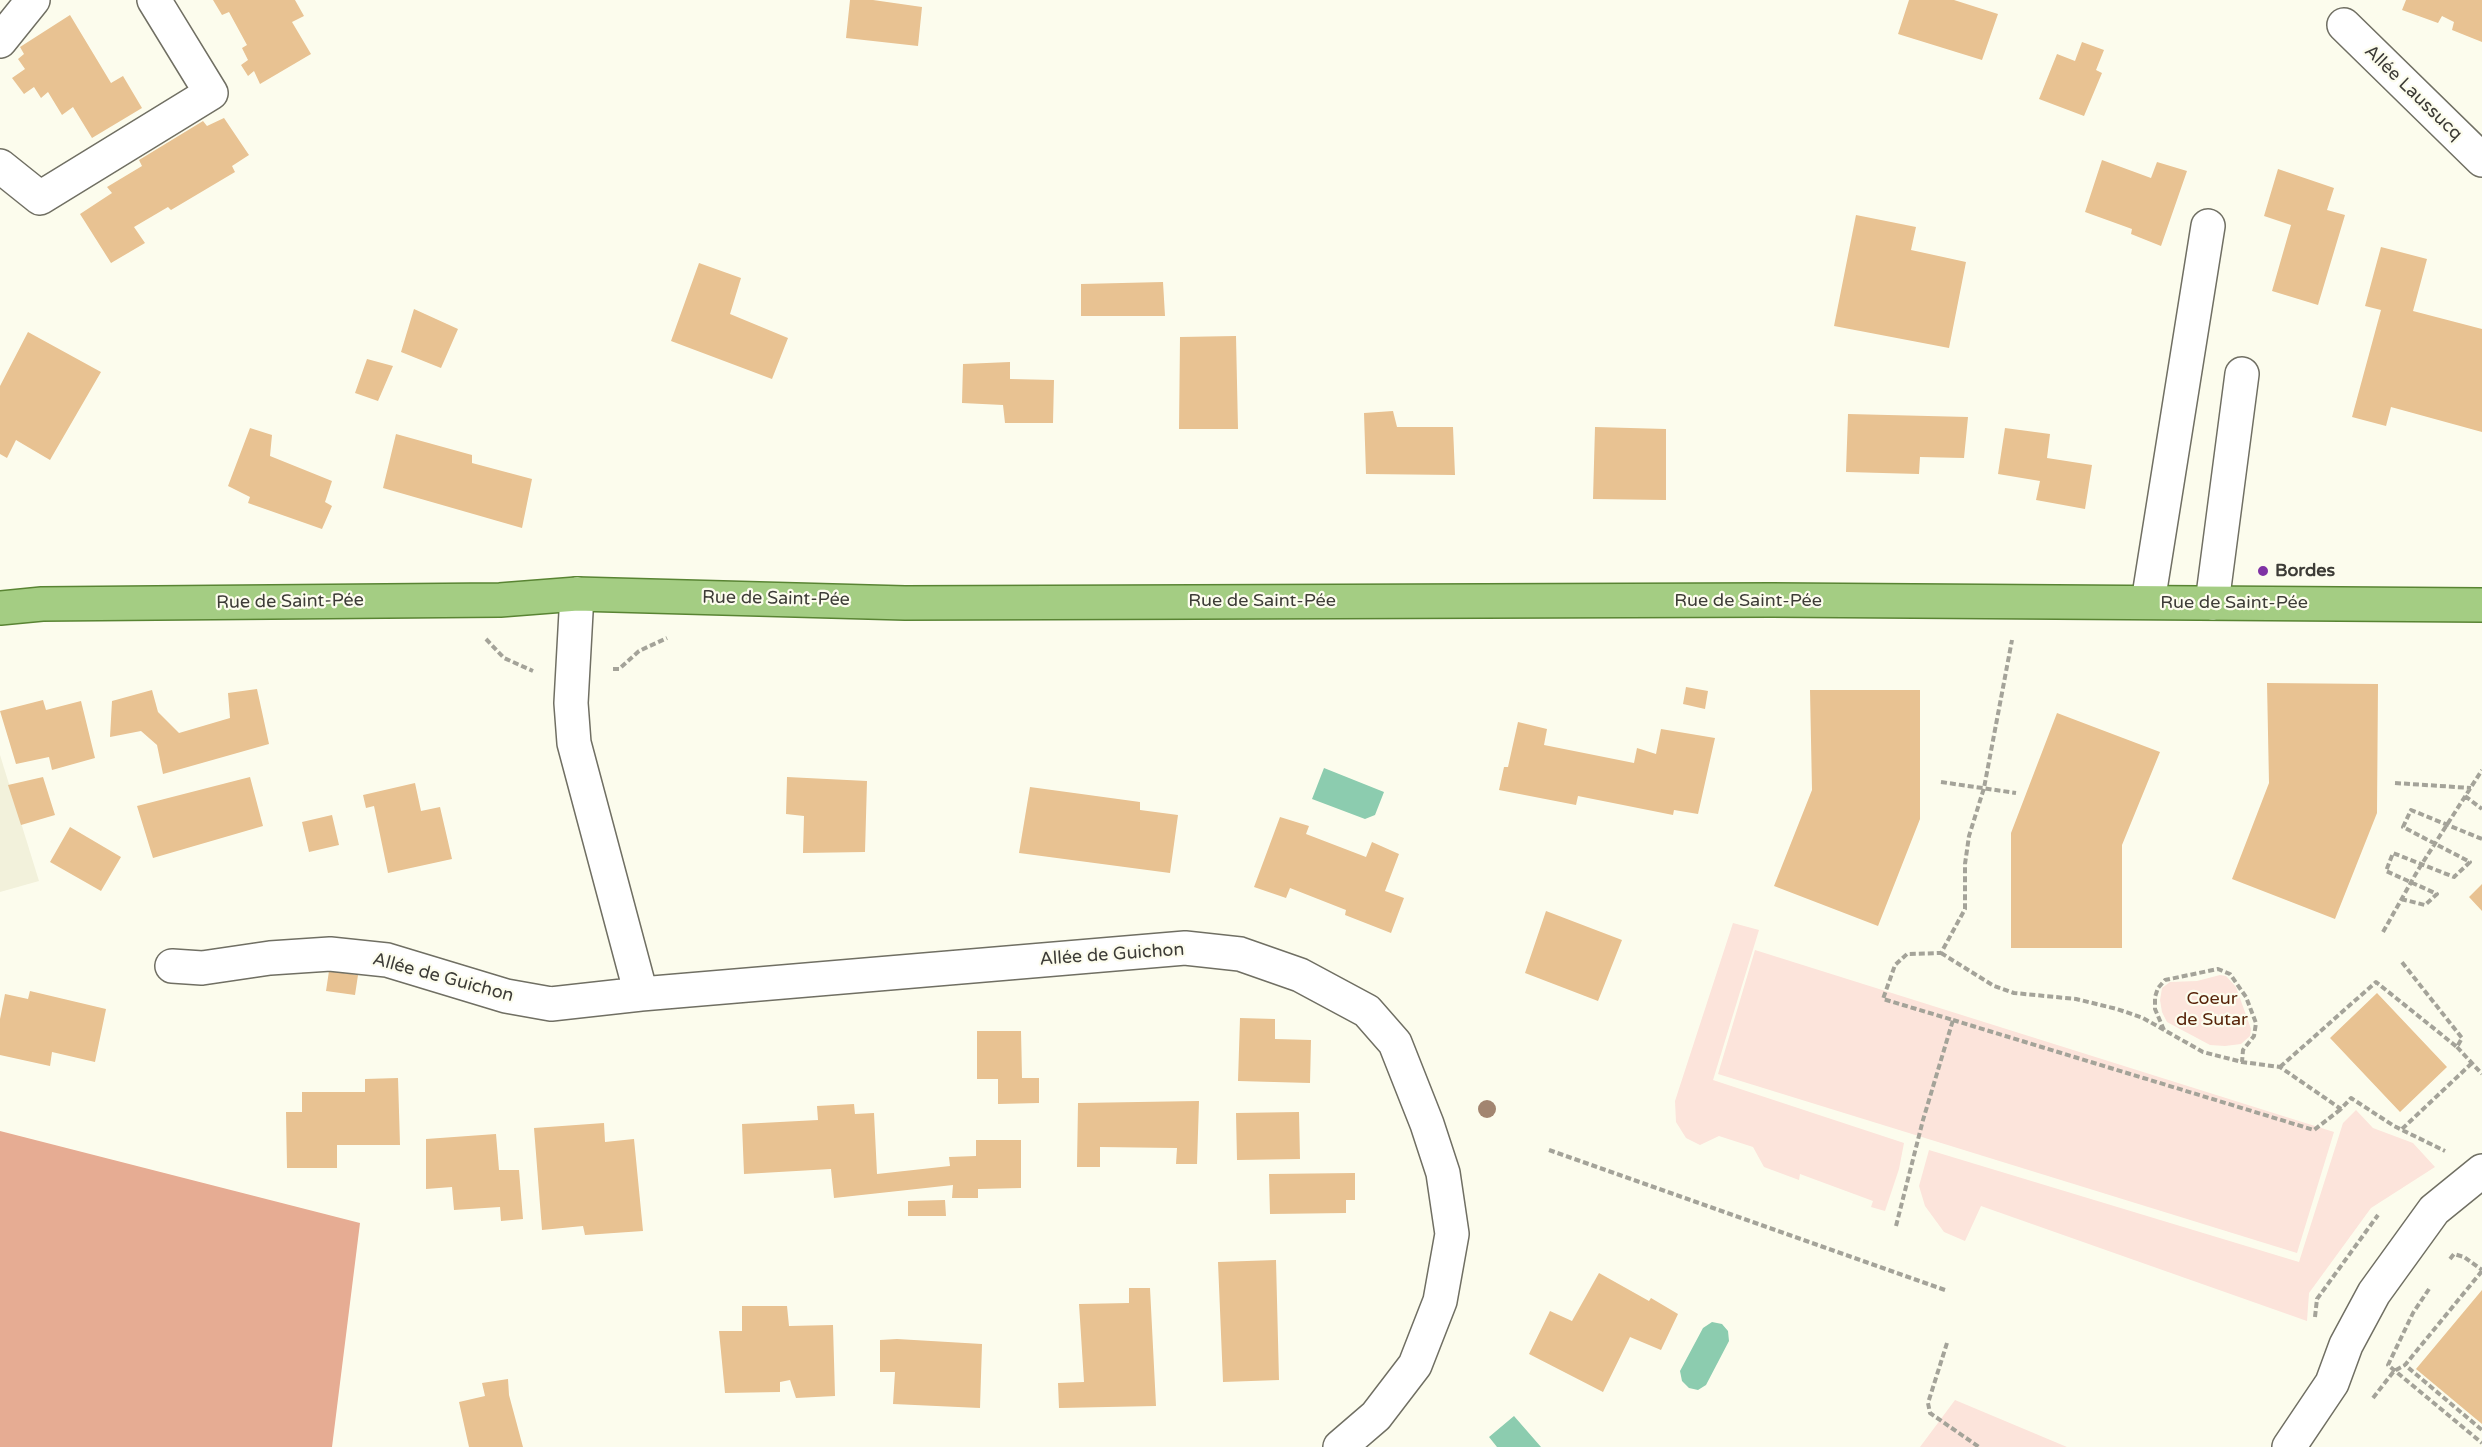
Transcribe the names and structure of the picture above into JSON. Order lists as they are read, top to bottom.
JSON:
{
  "streets": {
    "main road": ["Rue de Saint-Pée"],
    "street": ["Allée Laussucq", "Allée de Guichon"]
  },
  "parks": ["Coeur de Sutar"],
  "places": ["Bordes"]
}
